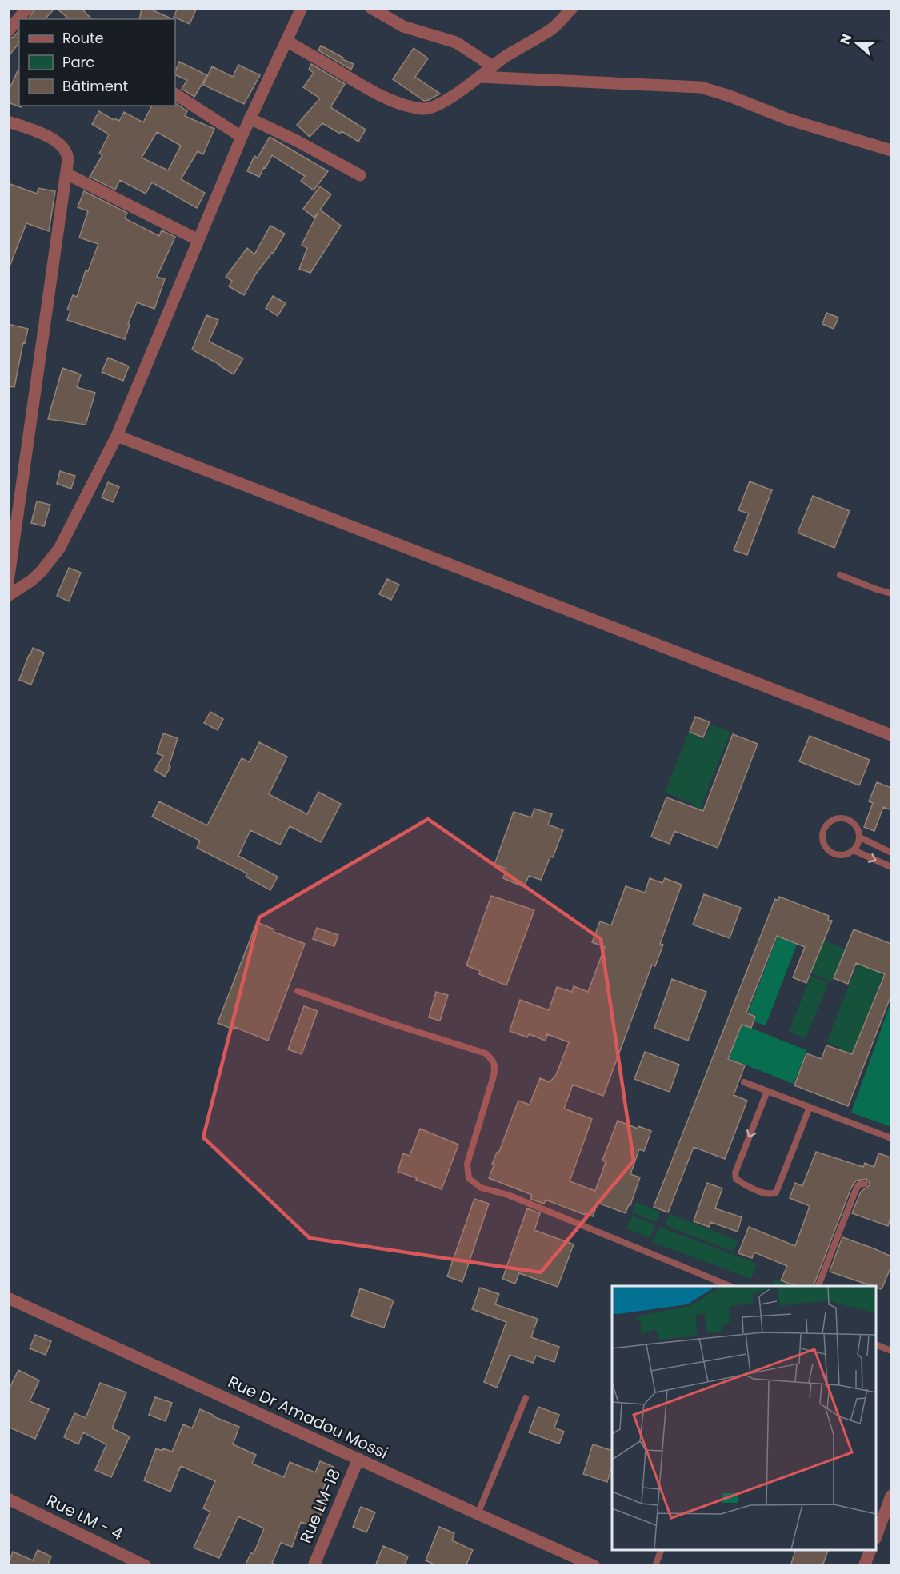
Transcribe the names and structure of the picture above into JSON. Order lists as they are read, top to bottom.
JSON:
{
  "streets": {
    "street": ["Rue Dr Amadou Mossi", "Rue LM-18", "Rue LM - 4"]
  },
  "crossings": [
    ["Rue Dr Amadou Mossi", "Rue LM-18"]
  ],
  "legend": ["Route", "Parc", "Bâtiment"],
  "north": "left"
}
